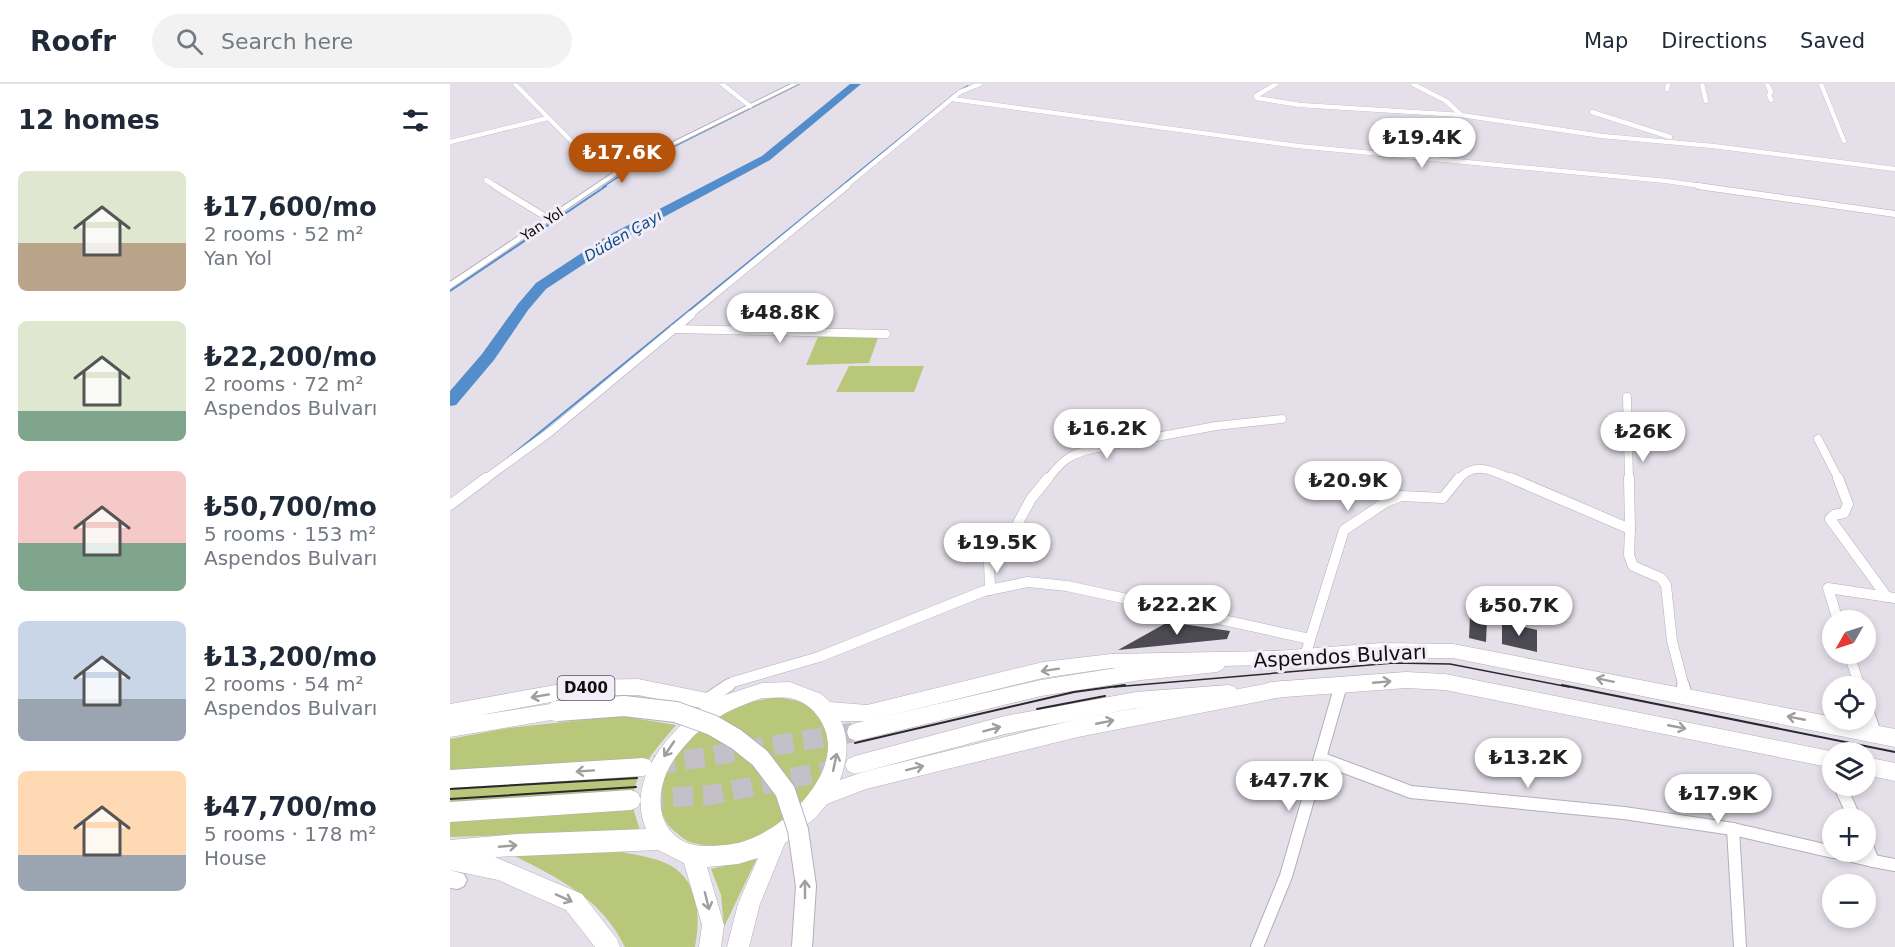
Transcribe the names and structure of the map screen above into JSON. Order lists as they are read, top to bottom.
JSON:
{
  "streets": {
    "main road": ["Aspendos Bulvarı", "D400"],
    "street": ["Yan Yol"]
  },
  "water": ["Düden Çayı"],
  "north": "bottom left",
  "page": {
    "header": "Roofr",
    "search": "Search here",
    "nav": ["Map", "Directions", "Saved"],
    "heading": "12 homes",
    "price": [
      "₺19.4K",
      "₺17.6K",
      "₺48.8K",
      "₺16.2K",
      "₺26K",
      "₺20.9K",
      "₺19.5K",
      "₺22.2K",
      "₺50.7K",
      "₺13.2K",
      "₺47.7K",
      "₺17.9K"
    ],
    "list": [
      {
        "name": "₺17,600/mo",
        "note": "2 rooms · 52 m² · Yan Yol"
      },
      {
        "name": "₺22,200/mo",
        "note": "2 rooms · 72 m² · Aspendos Bulvarı"
      },
      {
        "name": "₺50,700/mo",
        "note": "5 rooms · 153 m² · Aspendos Bulvarı"
      },
      {
        "name": "₺13,200/mo",
        "note": "2 rooms · 54 m² · Aspendos Bulvarı"
      },
      {
        "name": "₺47,700/mo",
        "note": "5 rooms · 178 m² · House"
      }
    ],
    "map_buttons": ["+", "−"]
  }
}
